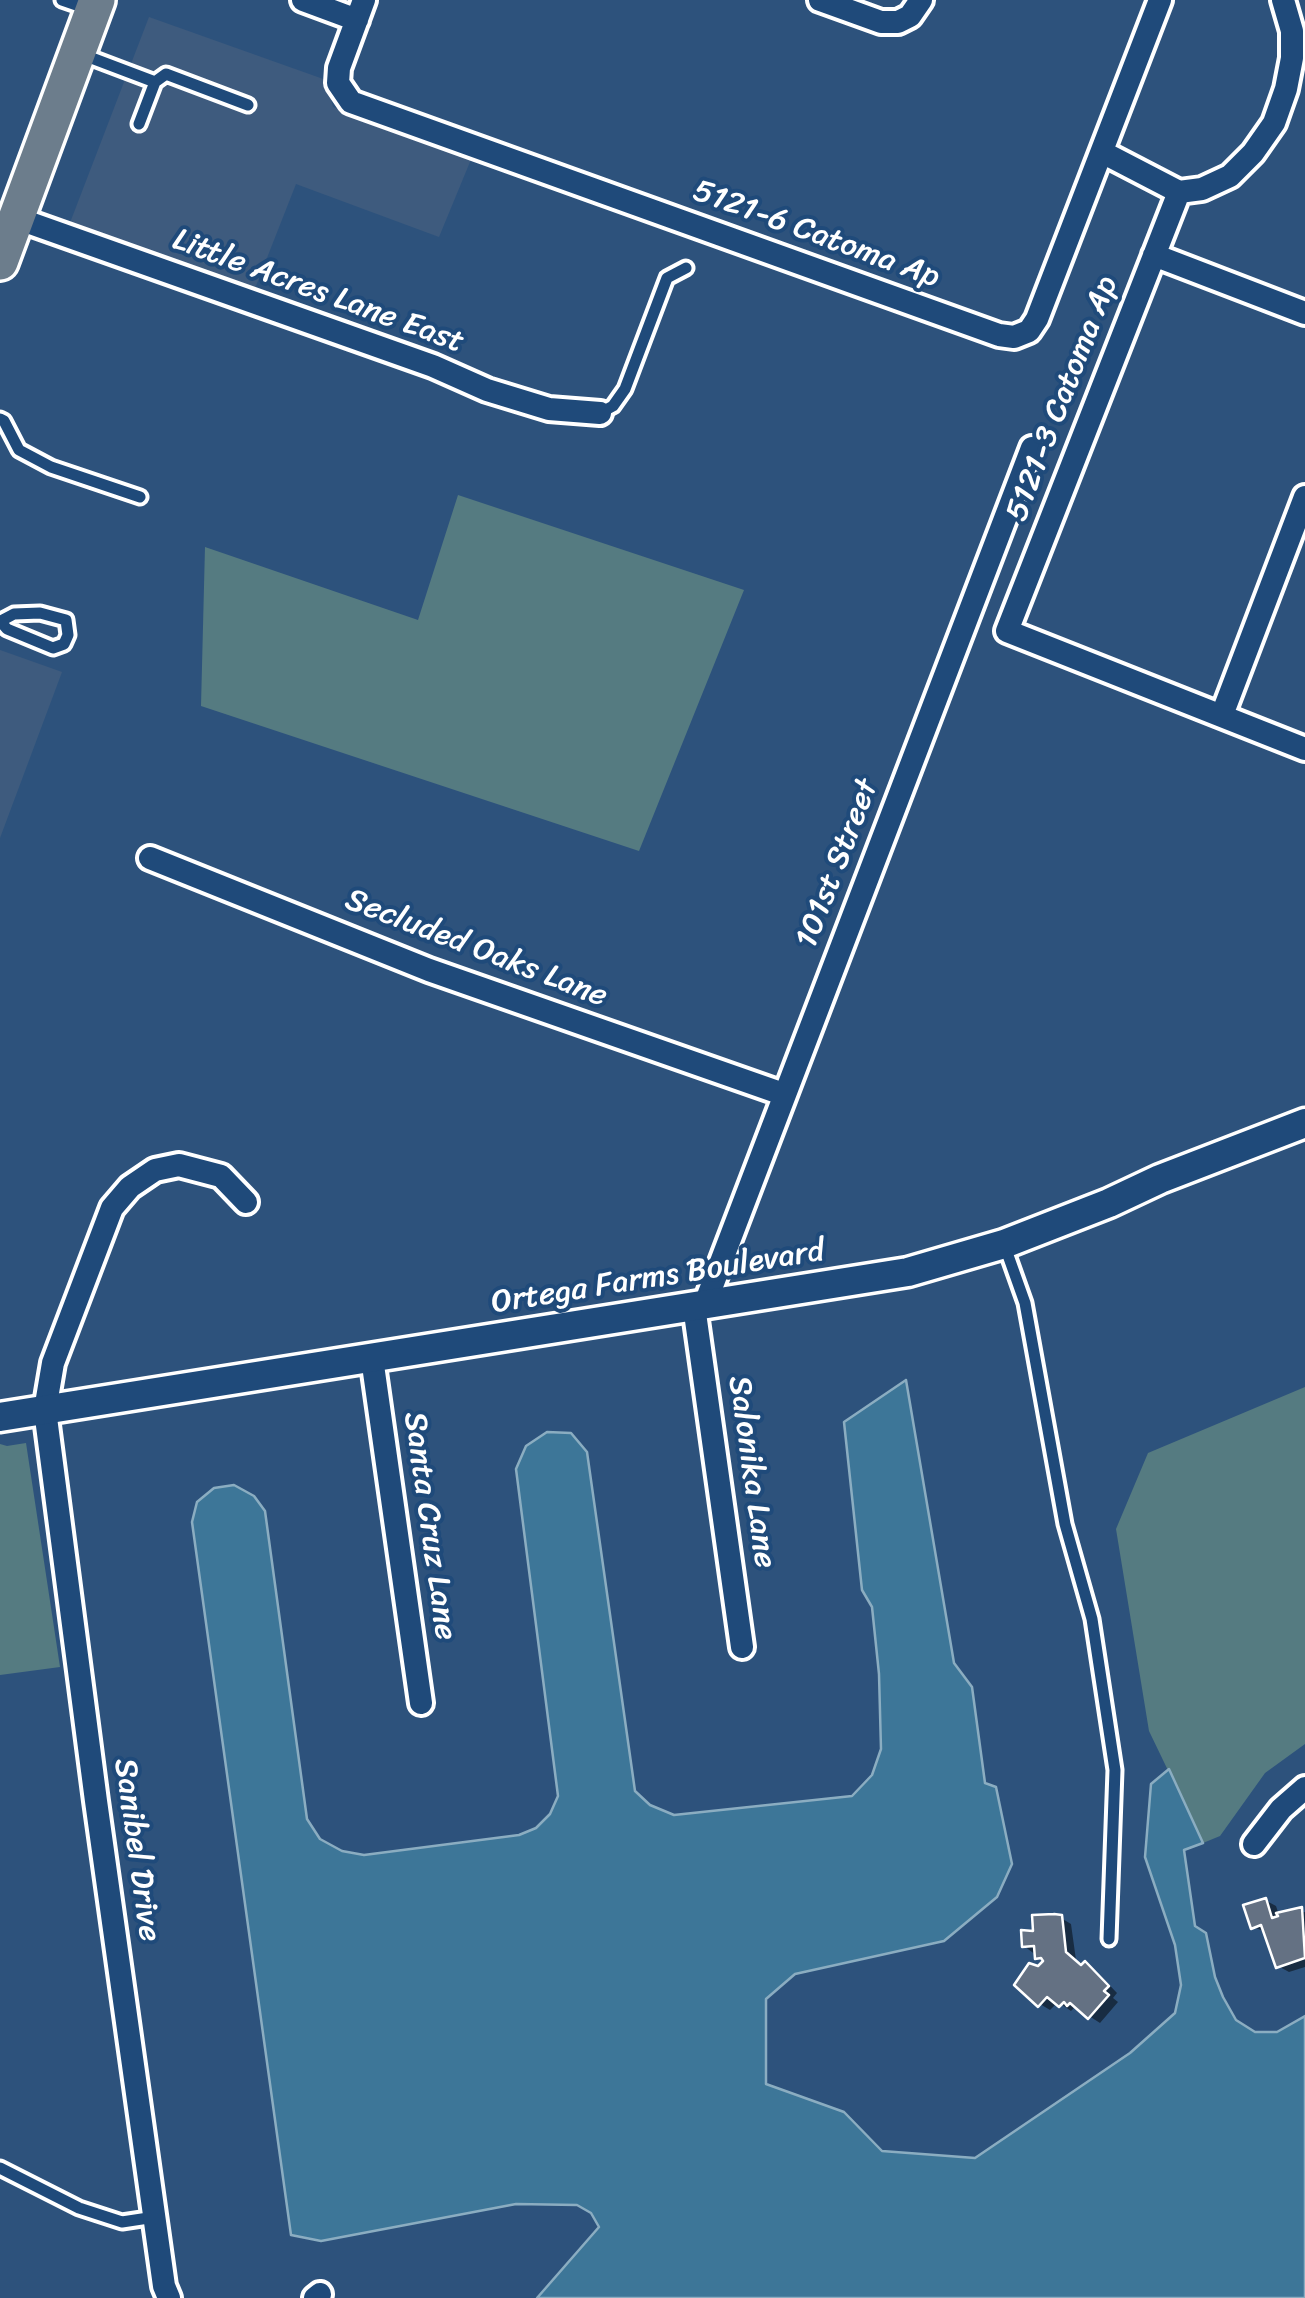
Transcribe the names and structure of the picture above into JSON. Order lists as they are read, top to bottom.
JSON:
{
  "streets": {
    "street": [
      "5121-6 Catoma Ap",
      "Little Acres Lane East",
      "5121-3 Catoma Ap",
      "101st Street",
      "Secluded Oaks Lane",
      "Ortega Farms Boulevard",
      "Salonika Lane",
      "Santa Cruz Lane",
      "Sanibel Drive"
    ]
  },
  "crossings": [
    ["101st Street", "Secluded Oaks Lane"],
    ["101st Street", "Ortega Farms Boulevard"],
    ["101st Street", "Salonika Lane"],
    ["Ortega Farms Boulevard", "Salonika Lane"],
    ["Ortega Farms Boulevard", "Santa Cruz Lane"],
    ["Ortega Farms Boulevard", "Sanibel Drive"]
  ]
}
